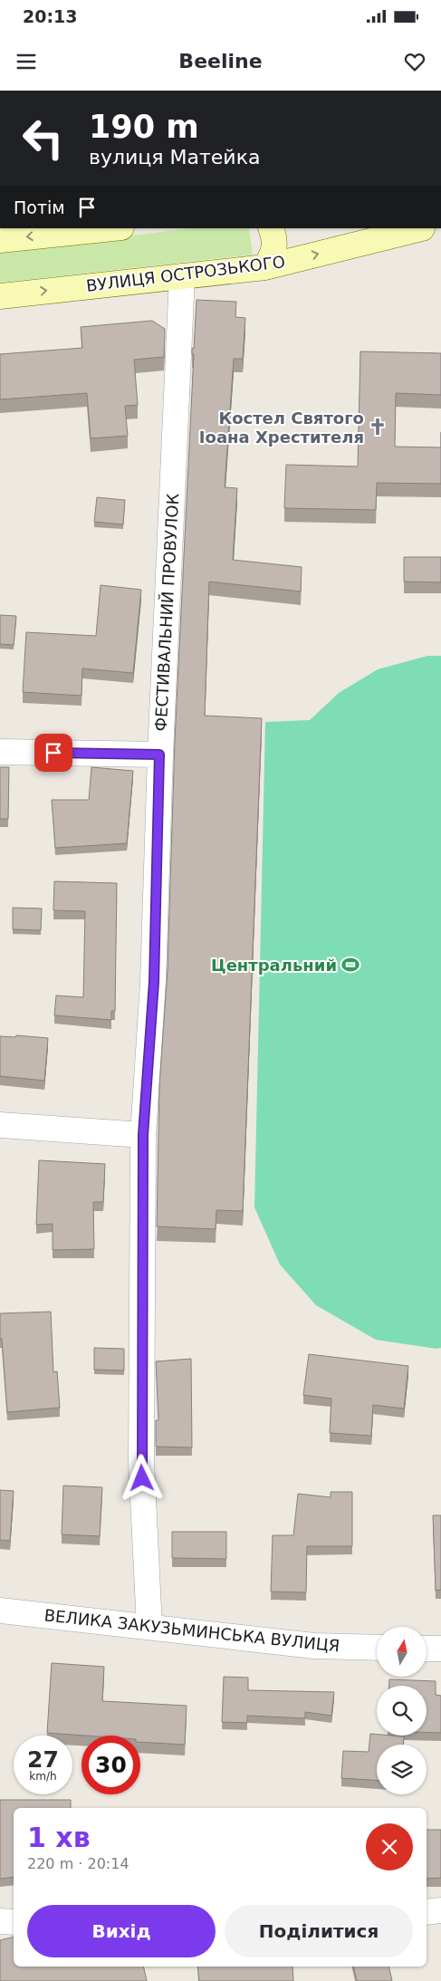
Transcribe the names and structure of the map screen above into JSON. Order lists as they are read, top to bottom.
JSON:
{
  "streets": {
    "main road": ["ВУЛИЦЯ ОСТРОЗЬКОГО"],
    "street": ["ФЕСТИВАЛЬНИЙ ПРОВУЛОК", "ВЕЛИКА ЗАКУЗЬМИНСЬКА ВУЛИЦЯ"]
  },
  "crossings": [
    ["ВУЛИЦЯ ОСТРОЗЬКОГО", "ФЕСТИВАЛЬНИЙ ПРОВУЛОК"],
    ["ФЕСТИВАЛЬНИЙ ПРОВУЛОК", "ВЕЛИКА ЗАКУЗЬМИНСЬКА ВУЛИЦЯ"]
  ],
  "places": {
    "church": ["Костел Святого Іоана Хрестителя"],
    "sports": ["Центральний"]
  },
  "north": "top",
  "page": {
    "status": "20:13",
    "header": "Beeline",
    "turn": ["190 m", "вулиця Матейка"],
    "then": "Потім",
    "speed": "27 km/h",
    "limit": "30",
    "heading": ["1 хв", "220 m · 20:14"],
    "buttons": ["Вихід", "Поділитися"]
  }
}
